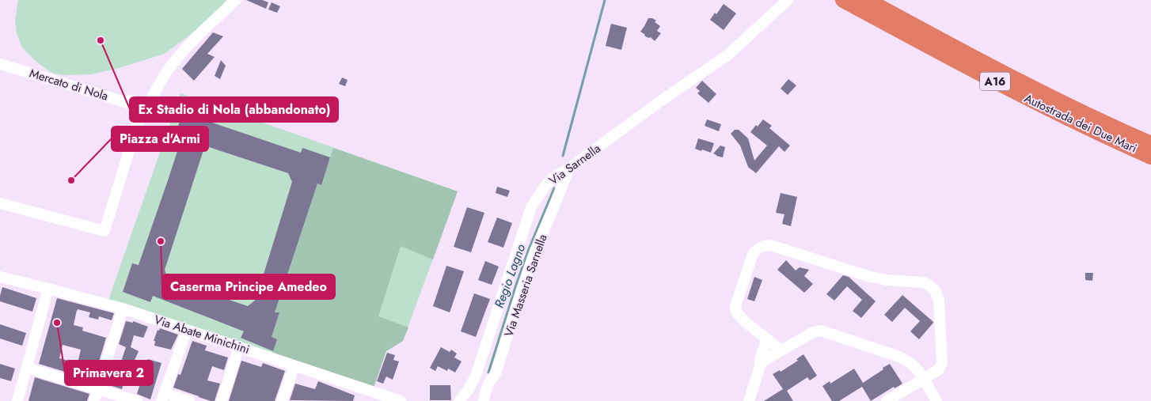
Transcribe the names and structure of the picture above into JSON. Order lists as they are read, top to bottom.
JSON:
{
  "streets": {
    "highway": ["A16", "Autostrada dei Due Mari"],
    "street": [
      "Mercato di Nola",
      "Via Sarnella",
      "Via Masseria Sarnella",
      "Via Abate Minichini"
    ]
  },
  "crossings": [
    ["Via Sarnella", "Via Masseria Sarnella"]
  ],
  "water": ["Regio Lagno"],
  "places": [
    "Ex Stadio di Nola (abbandonato)",
    "Piazza d'Armi",
    "Caserma Principe Amedeo",
    "Primavera 2"
  ]
}
